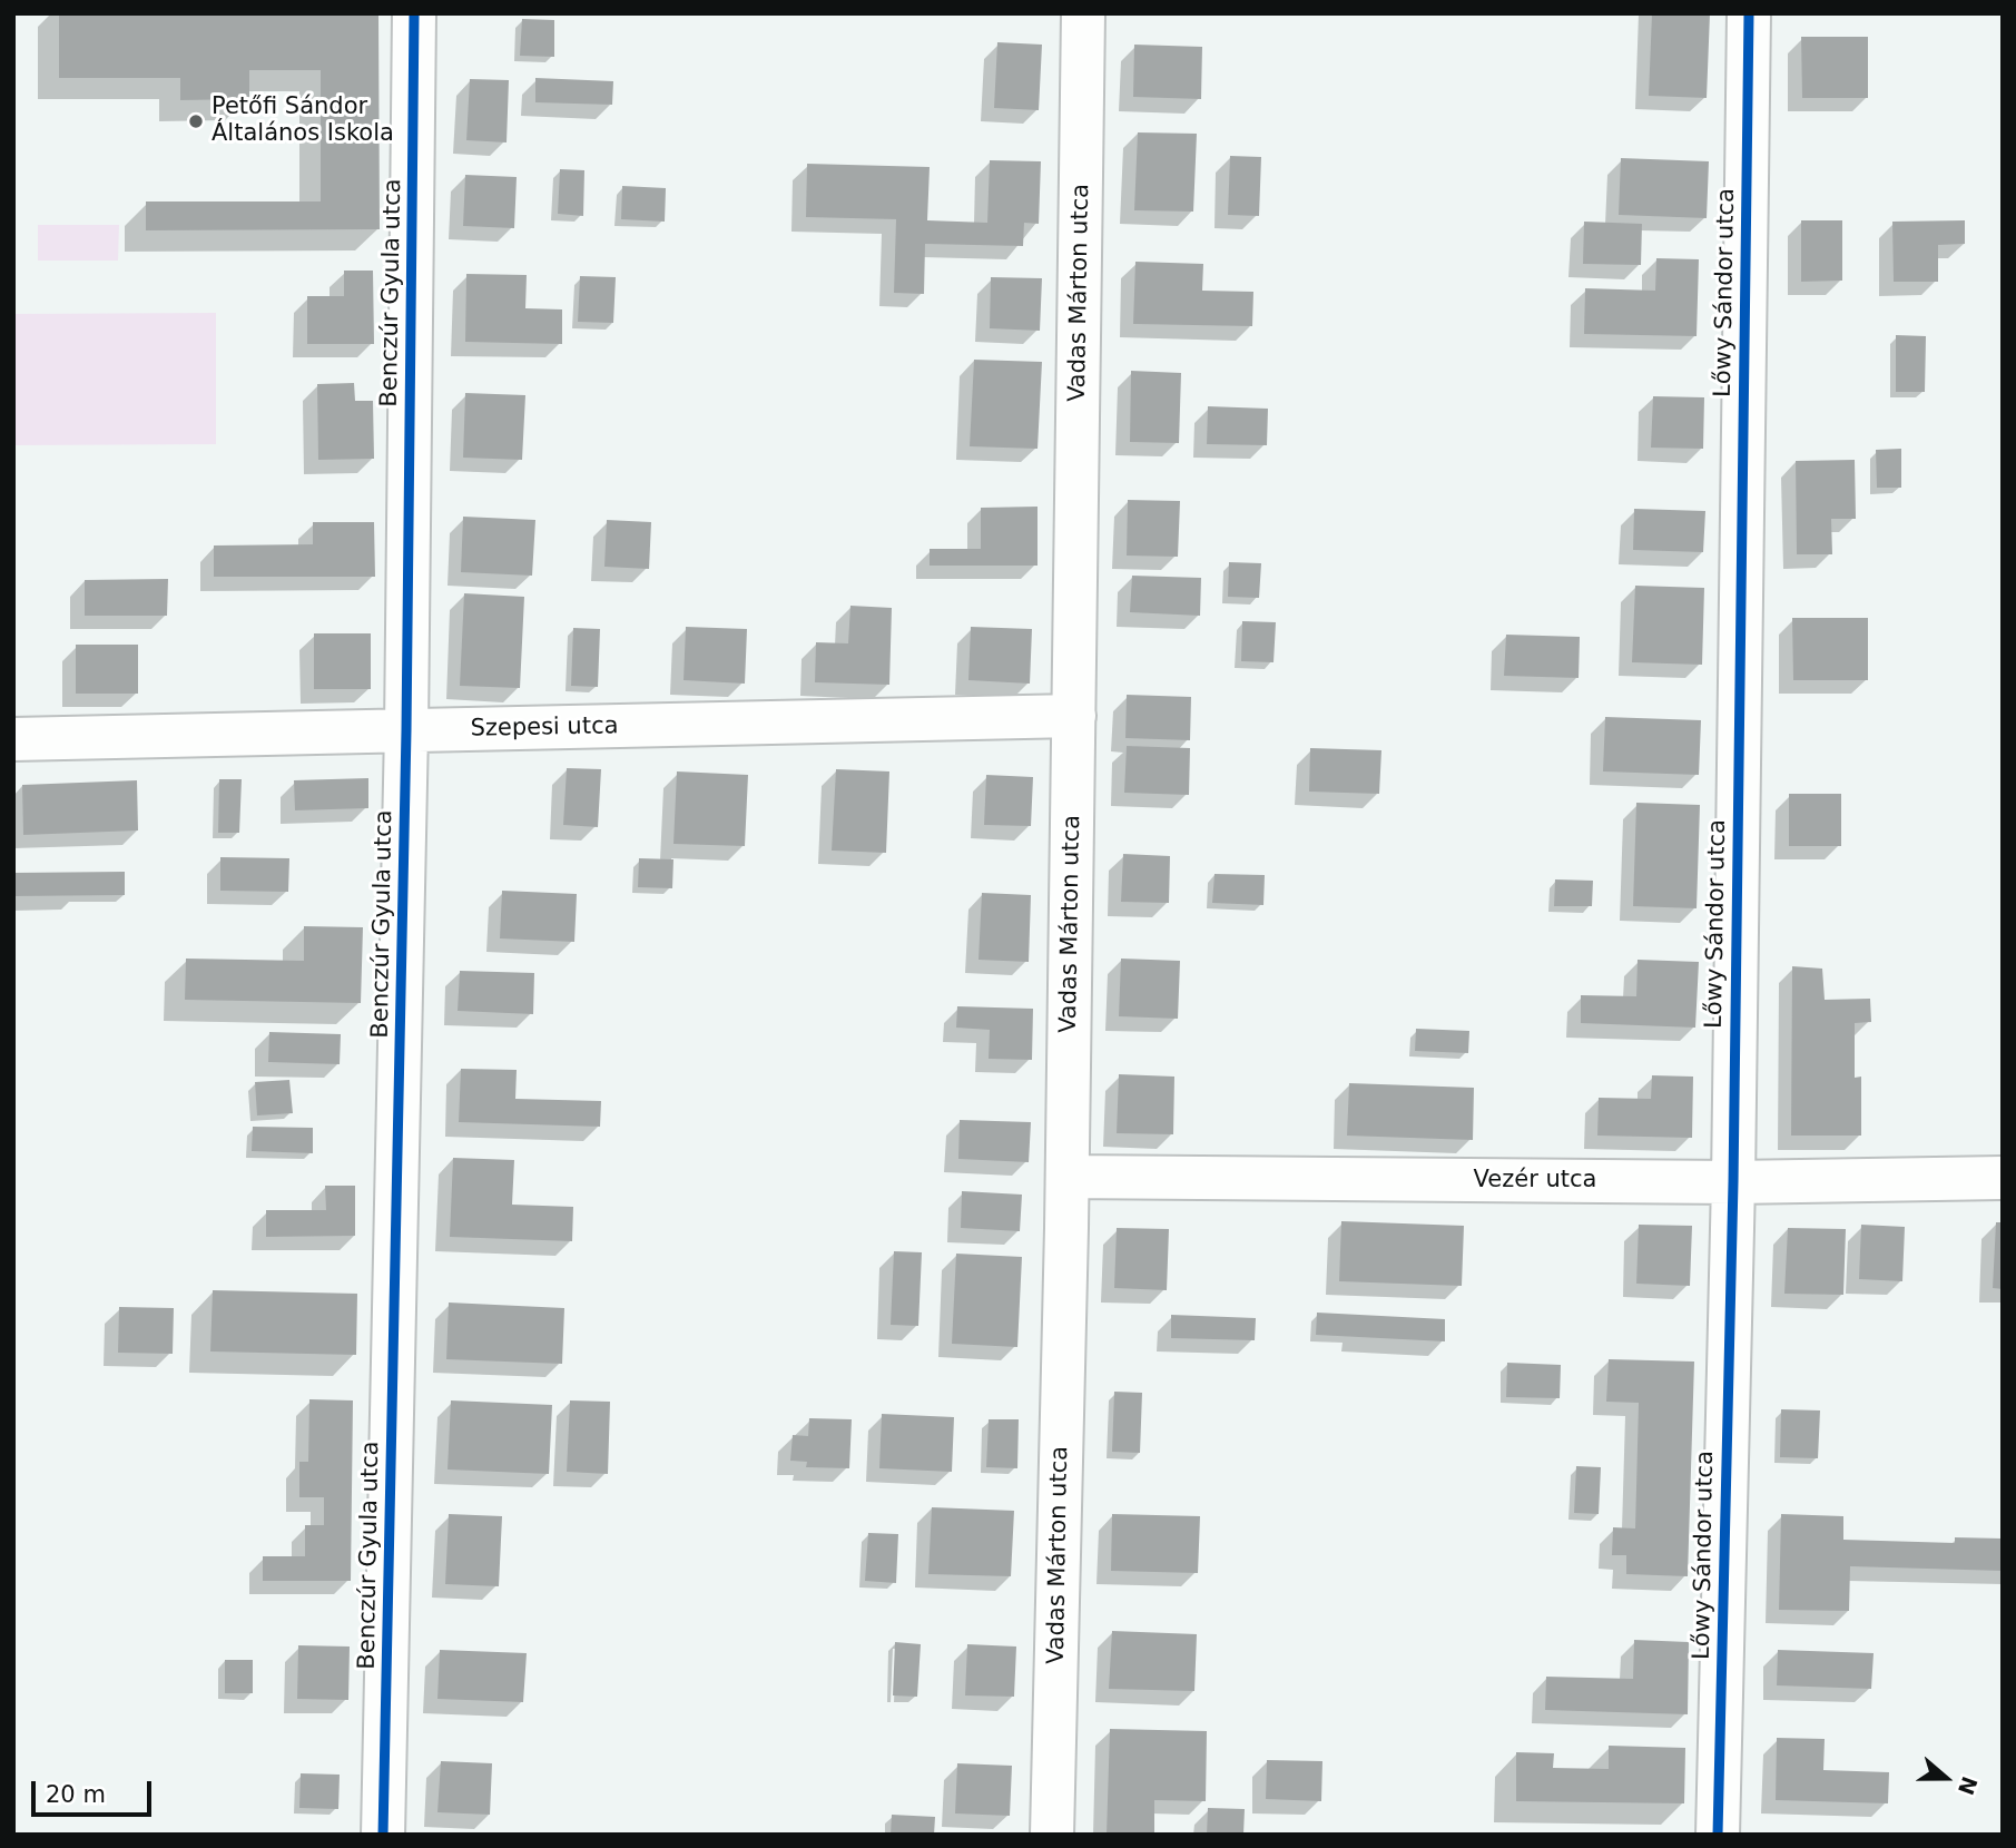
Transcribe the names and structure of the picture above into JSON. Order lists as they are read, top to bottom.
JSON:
{
  "streets": {
    "street": [
      "Benczúr Gyula utca",
      "Vadas Márton utca",
      "Lőwy Sándor utca",
      "Szepesi utca",
      "Vezér utca"
    ]
  },
  "crossings": [
    ["Benczúr Gyula utca", "Szepesi utca"],
    ["Vadas Márton utca", "Szepesi utca"],
    ["Vadas Márton utca", "Vezér utca"],
    ["Lőwy Sándor utca", "Vezér utca"]
  ],
  "places": ["Petőfi Sándor Általános Iskola"],
  "scale_bar": "20 m",
  "north": "right"
}
